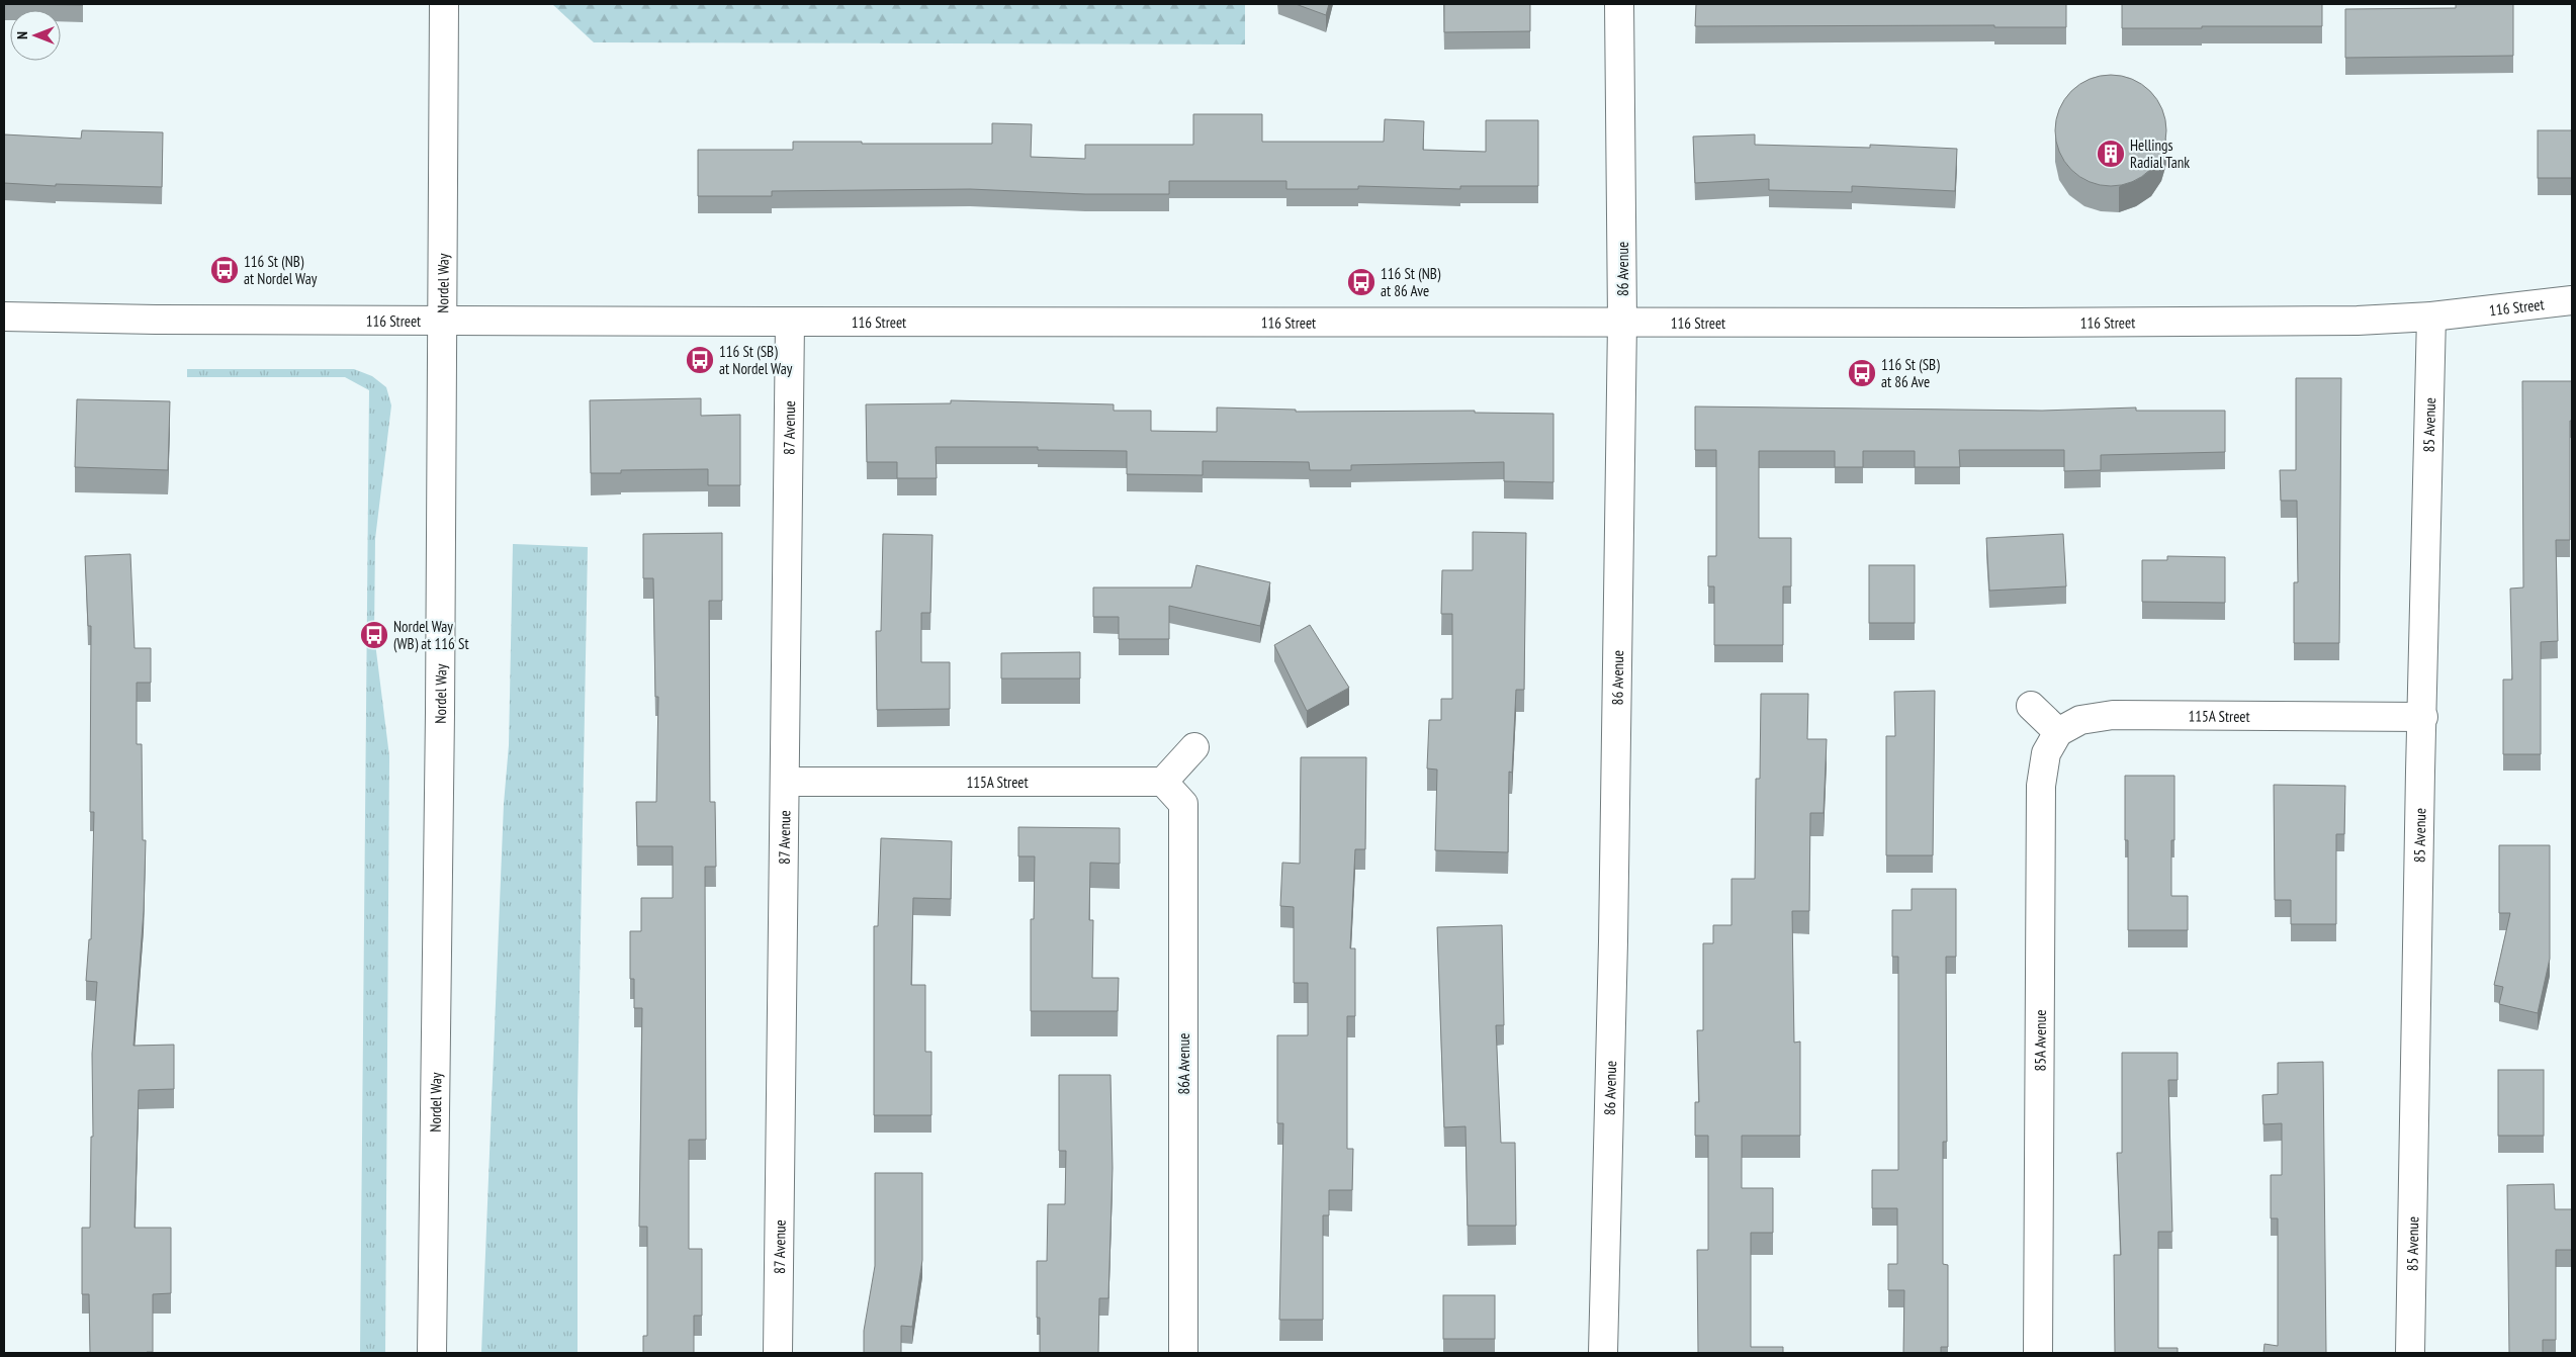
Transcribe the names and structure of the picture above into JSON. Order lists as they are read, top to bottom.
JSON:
{
  "streets": {
    "street": [
      "86 Avenue",
      "Nordel Way",
      "116 Street",
      "85 Avenue",
      "87 Avenue",
      "115A Street",
      "85A Avenue",
      "86A Avenue"
    ]
  },
  "crossings": [
    ["86 Avenue", "116 Street"],
    ["Nordel Way", "116 Street"],
    ["116 Street", "85 Avenue"],
    ["116 Street", "87 Avenue"],
    ["85 Avenue", "115A Street"],
    ["87 Avenue", "115A Street"],
    ["115A Street", "85A Avenue"],
    ["115A Street", "86A Avenue"]
  ],
  "places": {
    "building": ["Hellings Radial Tank"],
    "bus stop": [
      "116 St (NB) at Nordel Way",
      "116 St (NB) at 86 Ave",
      "116 St (SB) at Nordel Way",
      "116 St (SB) at 86 Ave",
      "Nordel Way (WB) at 116 St"
    ]
  },
  "north": "left"
}
